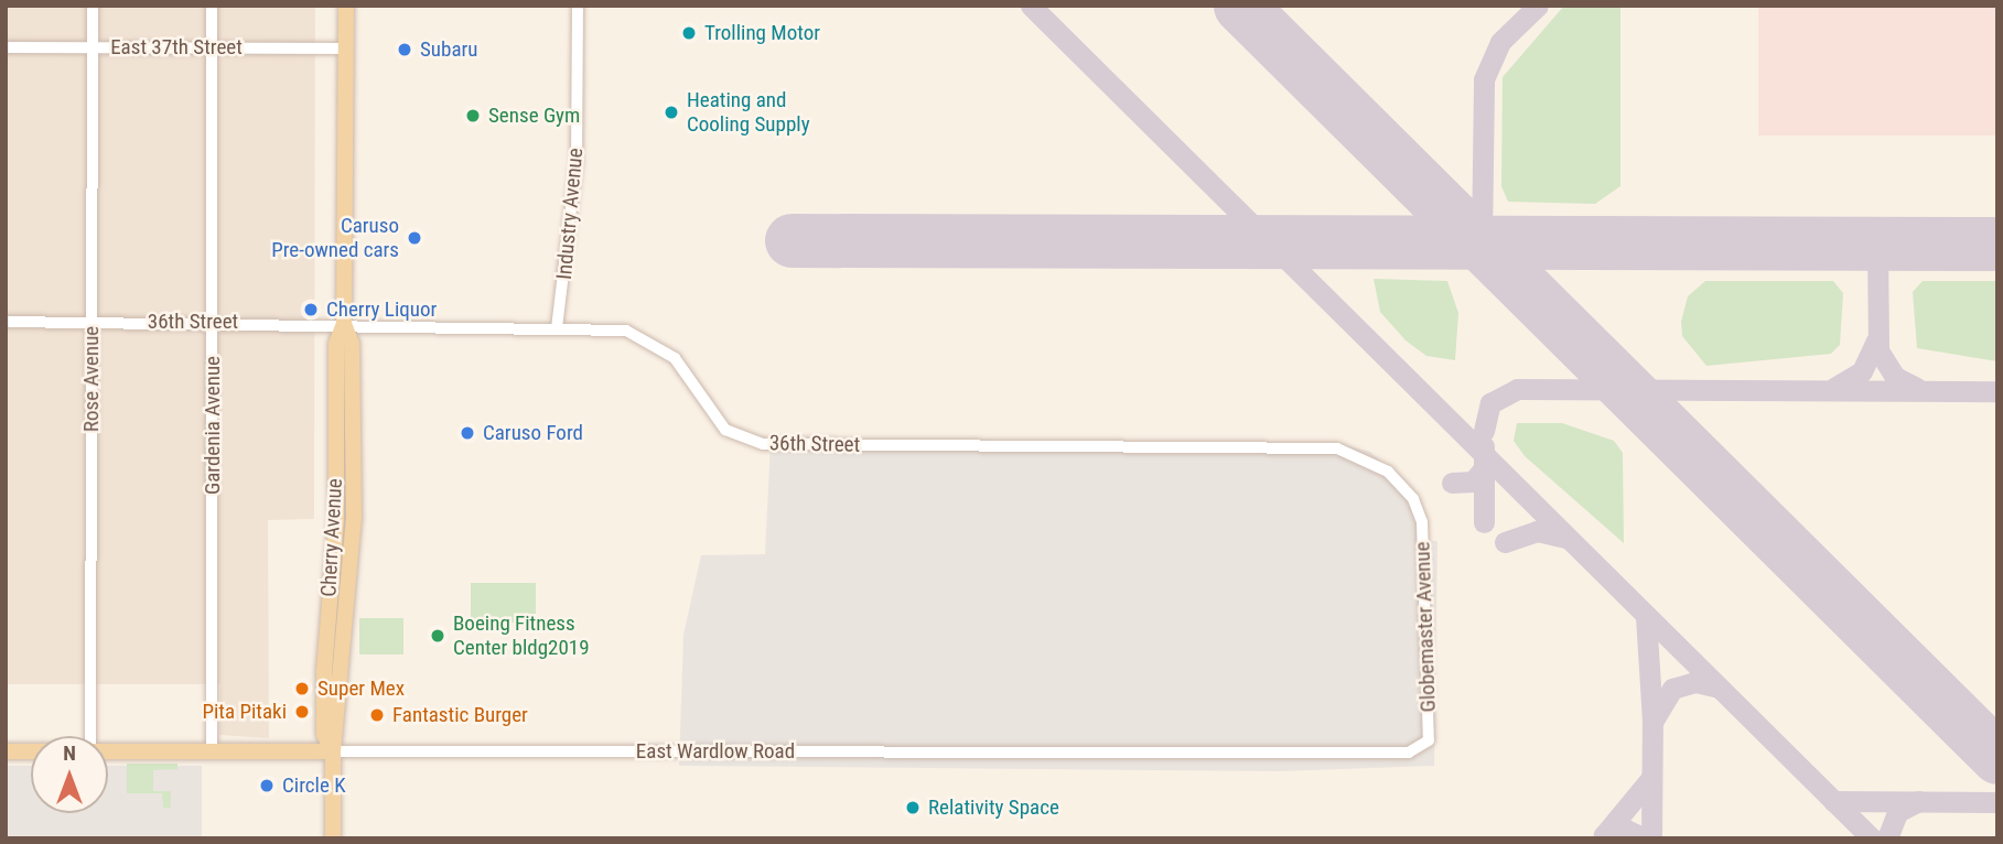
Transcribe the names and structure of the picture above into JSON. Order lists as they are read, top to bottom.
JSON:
{
  "streets": {
    "main road": ["Cherry Avenue", "East Wardlow Road"],
    "street": [
      "East 37th Street",
      "Industry Avenue",
      "36th Street",
      "Rose Avenue",
      "Gardenia Avenue",
      "Globemaster Avenue"
    ]
  },
  "crossings": [
    ["East 37th Street", "Rose Avenue"],
    ["East 37th Street", "Gardenia Avenue"],
    ["East 37th Street", "Cherry Avenue"],
    ["Industry Avenue", "36th Street"],
    ["36th Street", "Rose Avenue"],
    ["36th Street", "Gardenia Avenue"],
    ["36th Street", "Cherry Avenue"],
    ["36th Street", "Globemaster Avenue"],
    ["Gardenia Avenue", "East Wardlow Road"],
    ["Cherry Avenue", "East Wardlow Road"],
    ["Globemaster Avenue", "East Wardlow Road"]
  ],
  "places": [
    "Trolling Motor",
    "Subaru",
    "Heating and Cooling Supply",
    "Sense Gym",
    "Caruso Pre-owned cars",
    "Cherry Liquor",
    "Caruso Ford",
    "Boeing Fitness Center bldg2019",
    "Super Mex",
    "Pita Pitaki",
    "Fantastic Burger",
    "Circle K",
    "Relativity Space"
  ],
  "north": "top"
}
